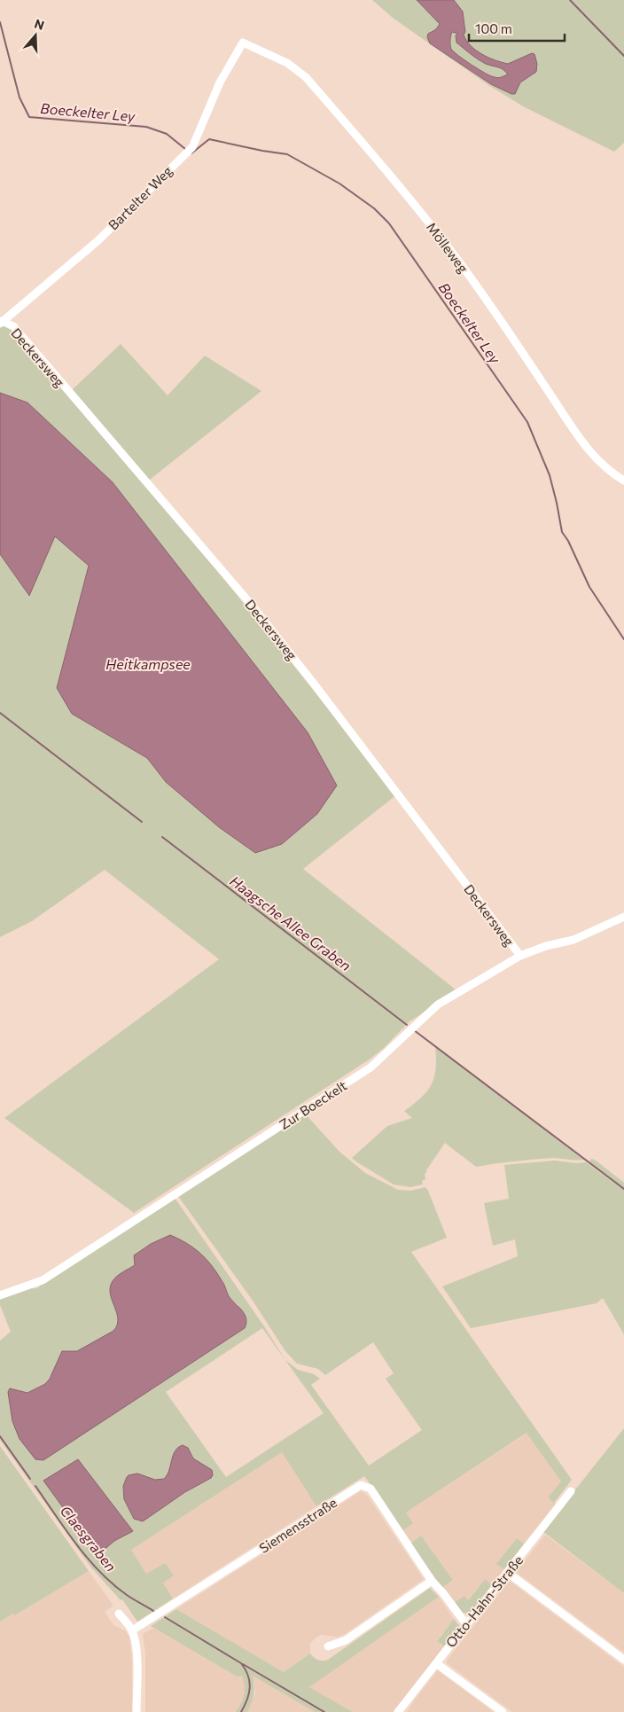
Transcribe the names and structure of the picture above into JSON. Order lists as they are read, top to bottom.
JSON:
{
  "streets": {
    "street": [
      "Bartelter Weg",
      "Mölleweg",
      "Deckersweg",
      "Zur Boeckelt",
      "Siemensstraße",
      "Otto-Hahn-Straße"
    ]
  },
  "crossings": [
    ["Bartelter Weg", "Mölleweg"],
    ["Bartelter Weg", "Deckersweg"],
    ["Deckersweg", "Zur Boeckelt"],
    ["Siemensstraße", "Otto-Hahn-Straße"]
  ],
  "water": [
    "Boeckelter Ley",
    "Heitkampsee",
    "Haagsche Allee Graben",
    "Claesgraben"
  ],
  "scale_bar": "100 m",
  "north": "top"
}
